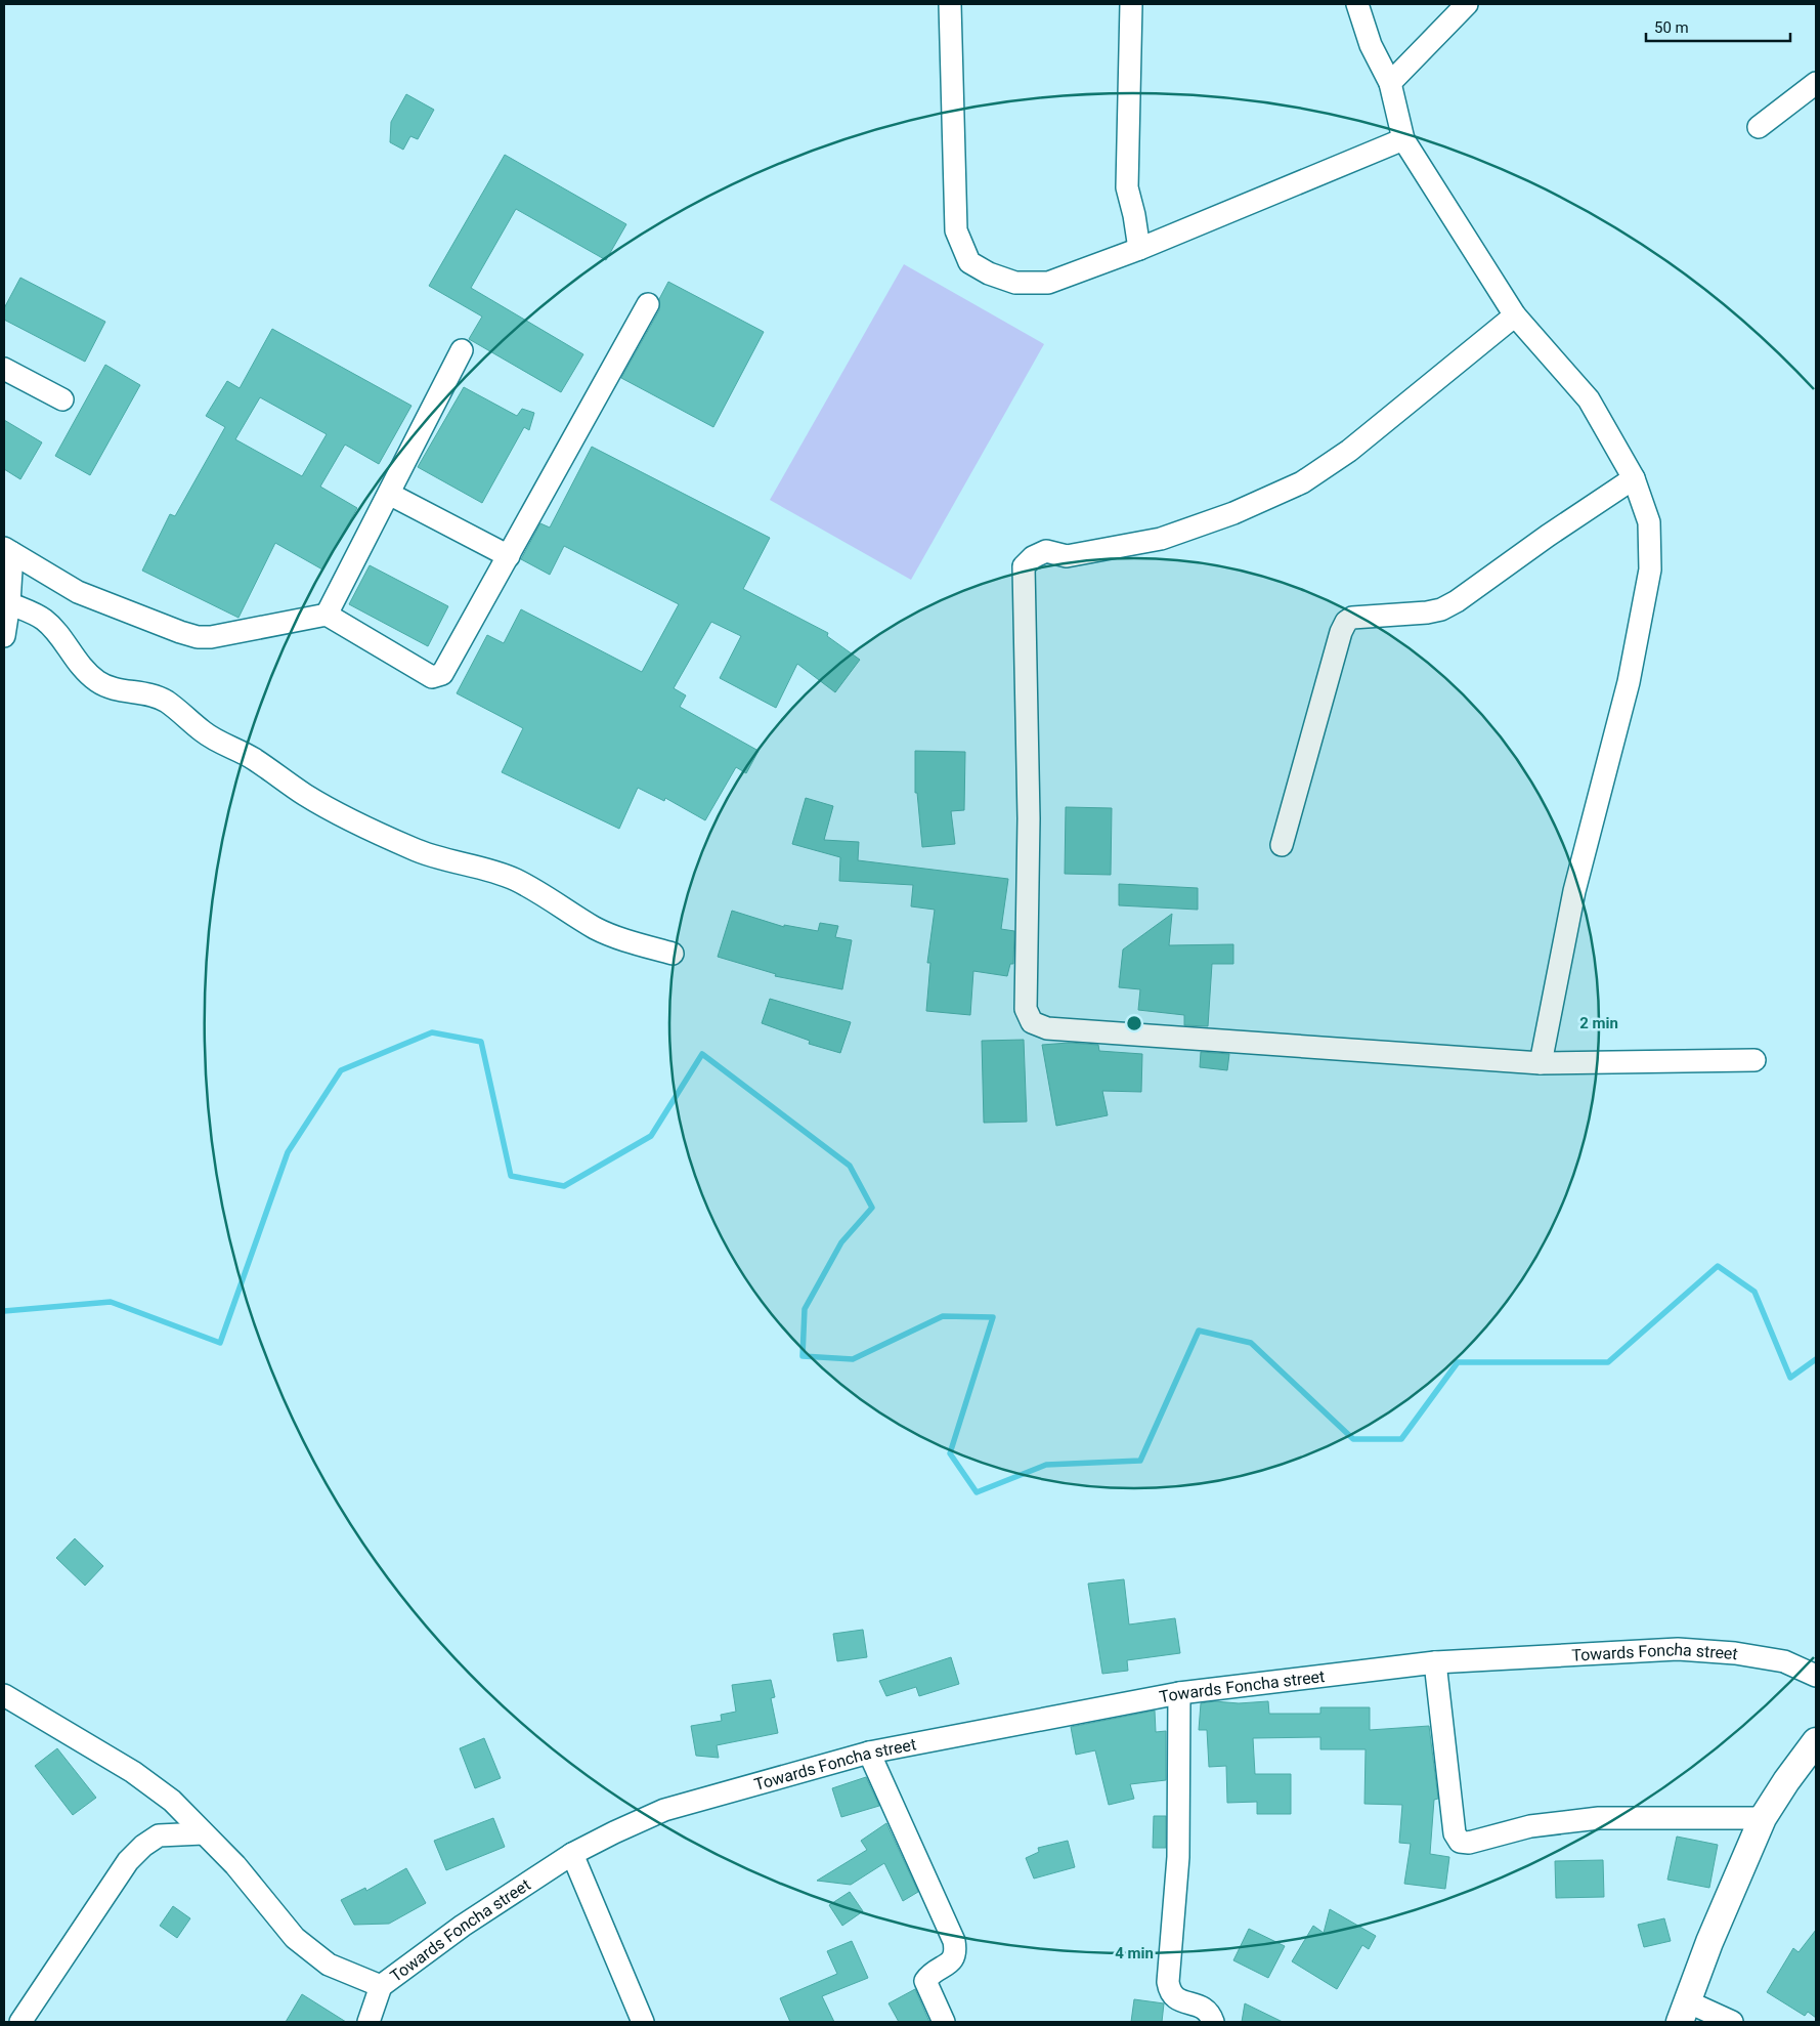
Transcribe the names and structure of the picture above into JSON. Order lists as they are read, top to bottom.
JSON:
{
  "streets": {
    "street": ["Towards Foncha street"]
  },
  "scale_bar": "50 m",
  "rings": ["2 min", "4 min"]
}
